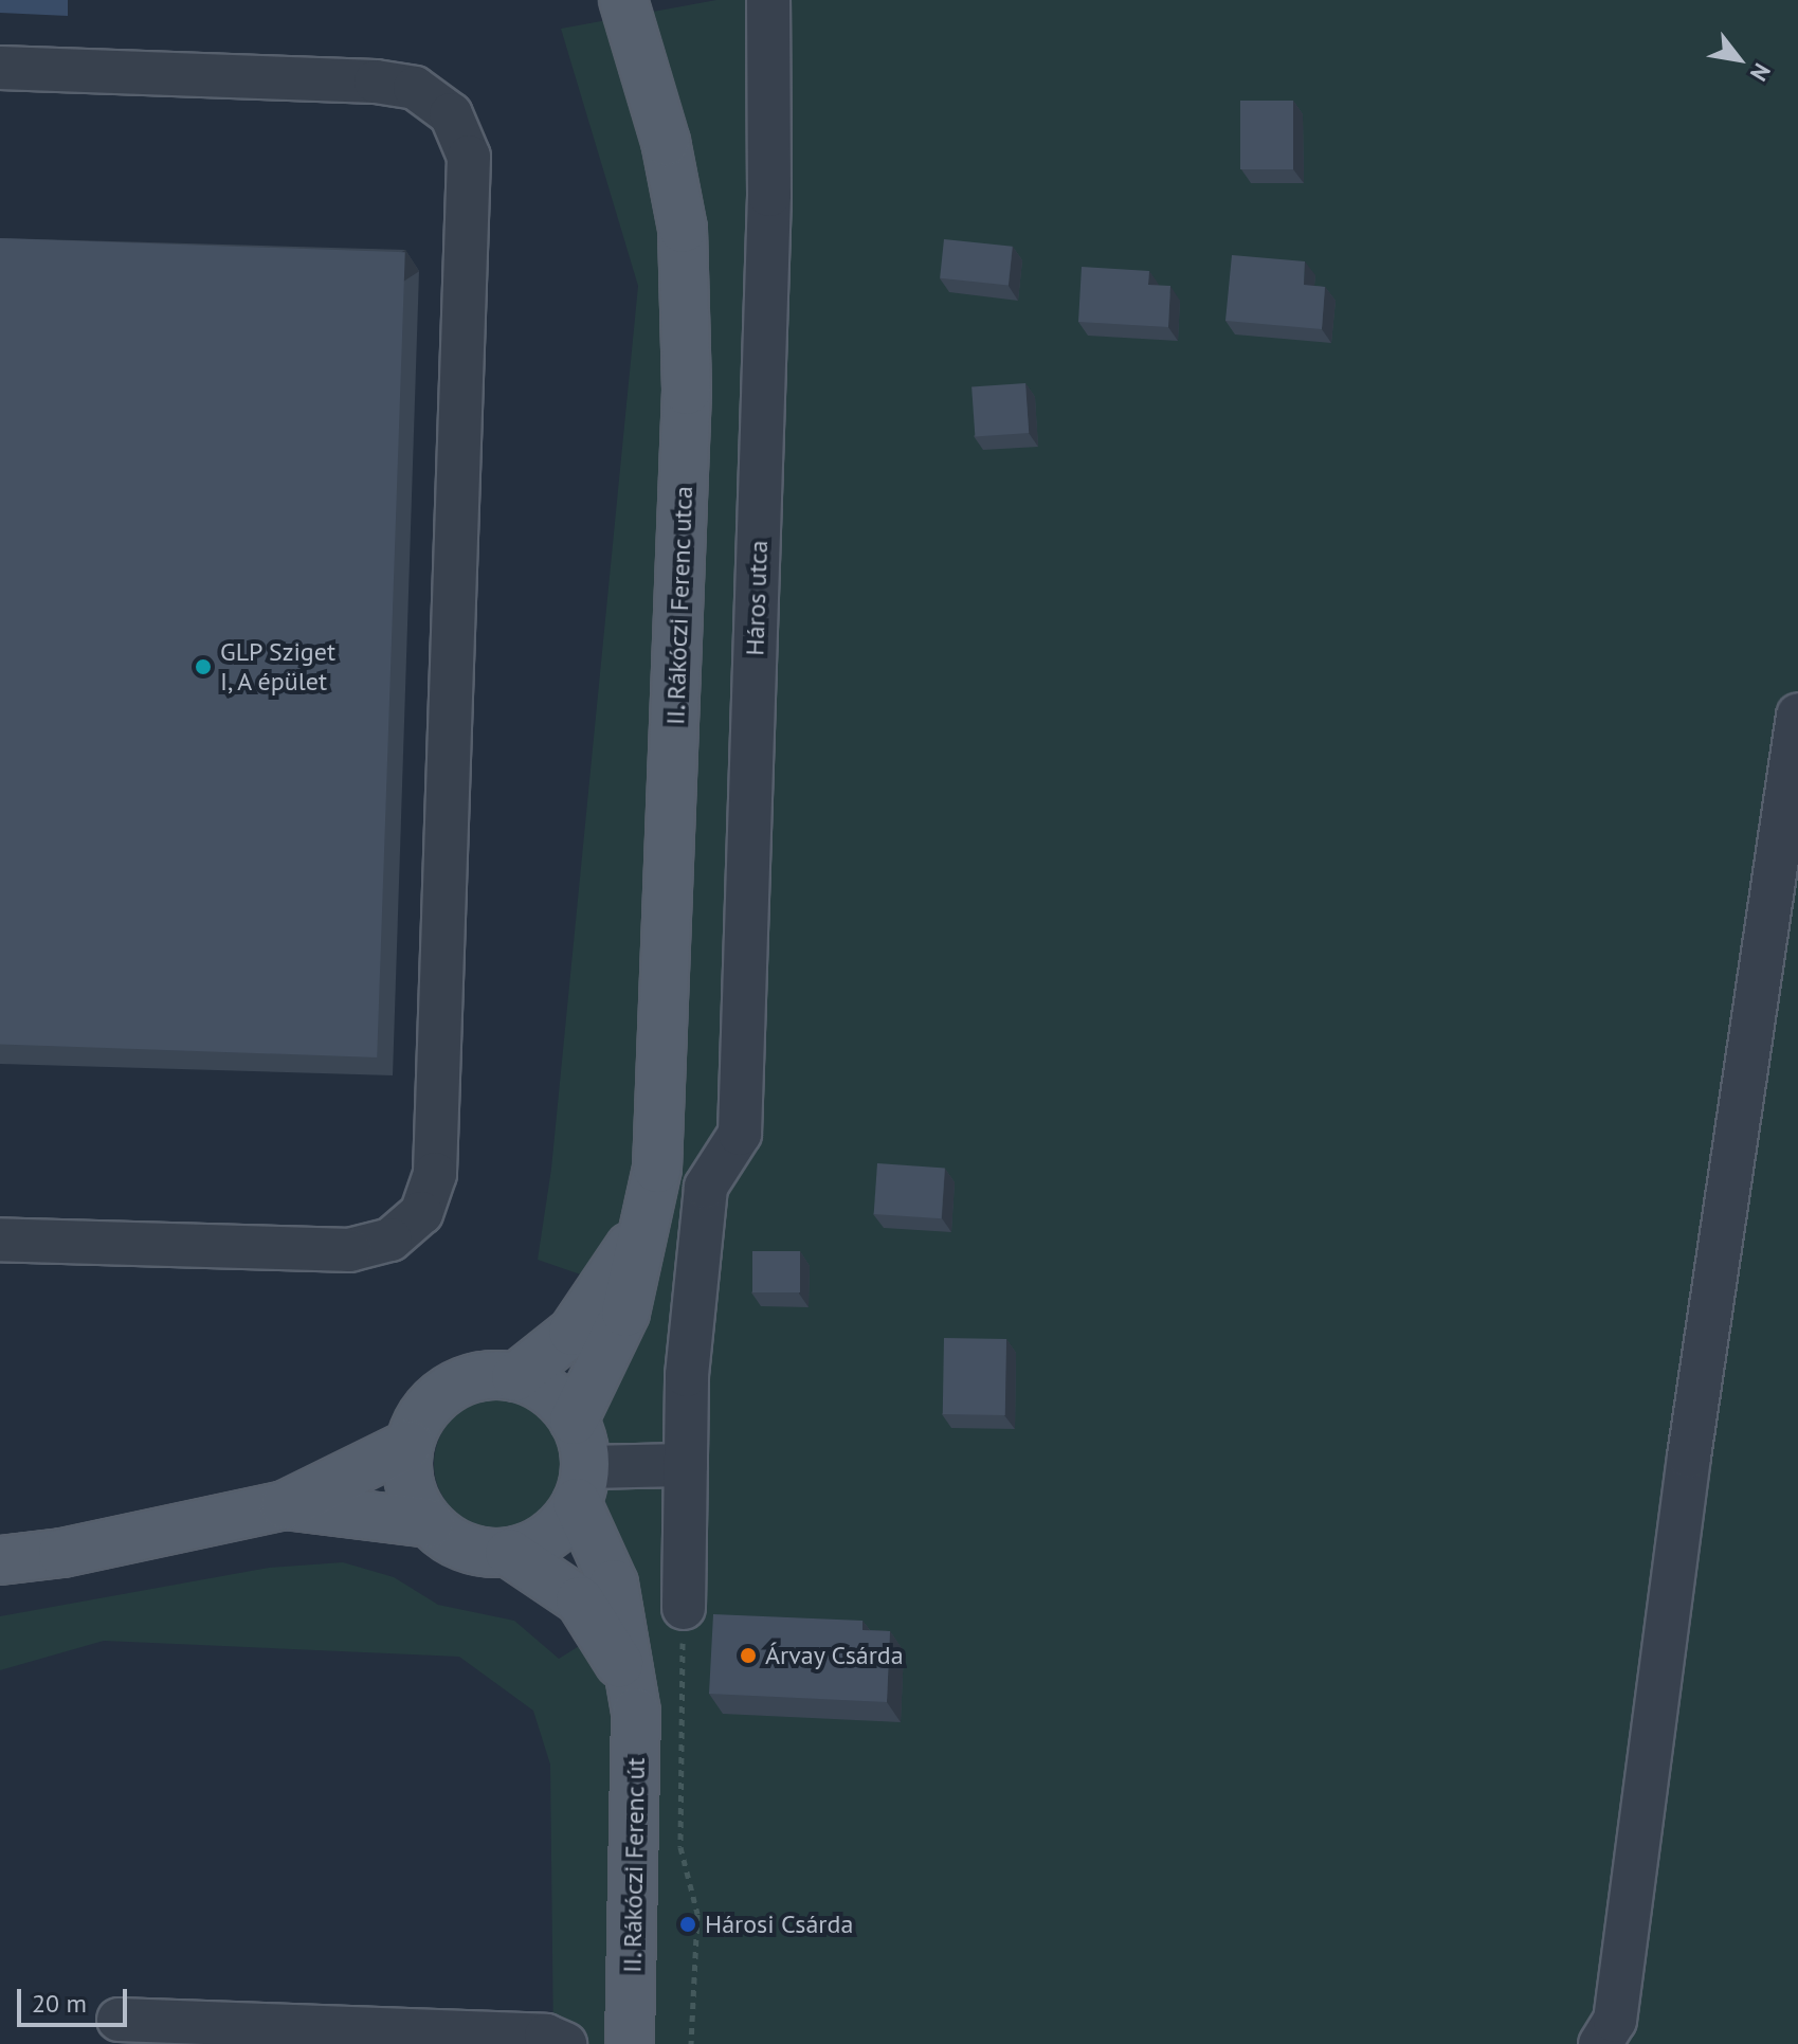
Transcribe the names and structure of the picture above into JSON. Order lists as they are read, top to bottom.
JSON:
{
  "streets": {
    "main road": ["II. Rákóczi Ferenc utca", "II. Rákóczi Ferenc út"],
    "street": ["Háros utca"]
  },
  "places": ["GLP Sziget I, A épület", "Árvay Csárda", "Hárosi Csárda"],
  "scale_bar": "20 m",
  "north": "bottom right"
}
